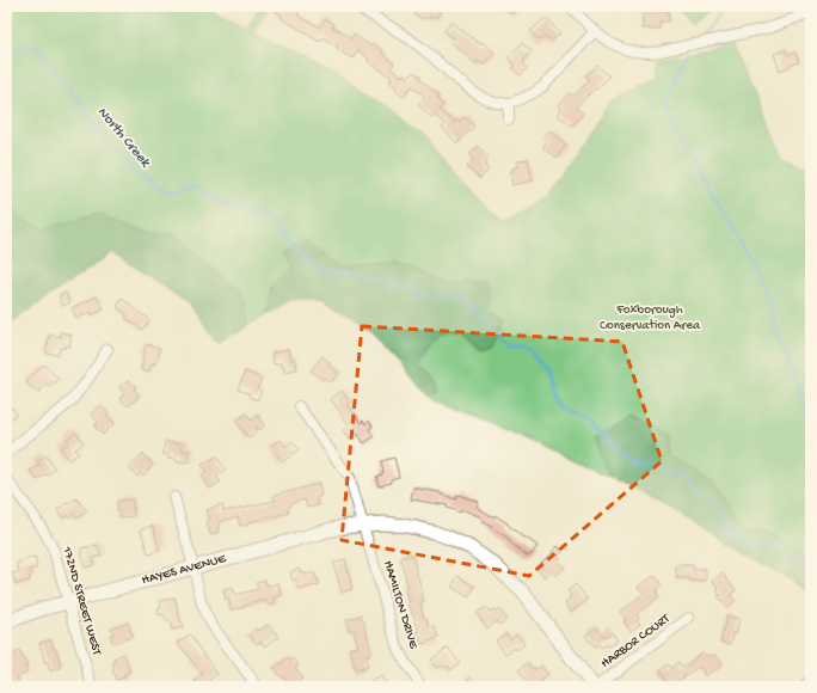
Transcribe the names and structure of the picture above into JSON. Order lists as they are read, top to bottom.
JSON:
{
  "streets": {
    "street": [
      "HAYES AVENUE",
      "172ND STREET WEST",
      "HAMILTON DRIVE",
      "HARBOR COURT"
    ]
  },
  "crossings": [
    ["HAYES AVENUE", "172ND STREET WEST"],
    ["HAYES AVENUE", "HAMILTON DRIVE"],
    ["HAYES AVENUE", "HARBOR COURT"]
  ],
  "water": ["North Creek"],
  "parks": ["Foxborough Conservation Area"]
}
